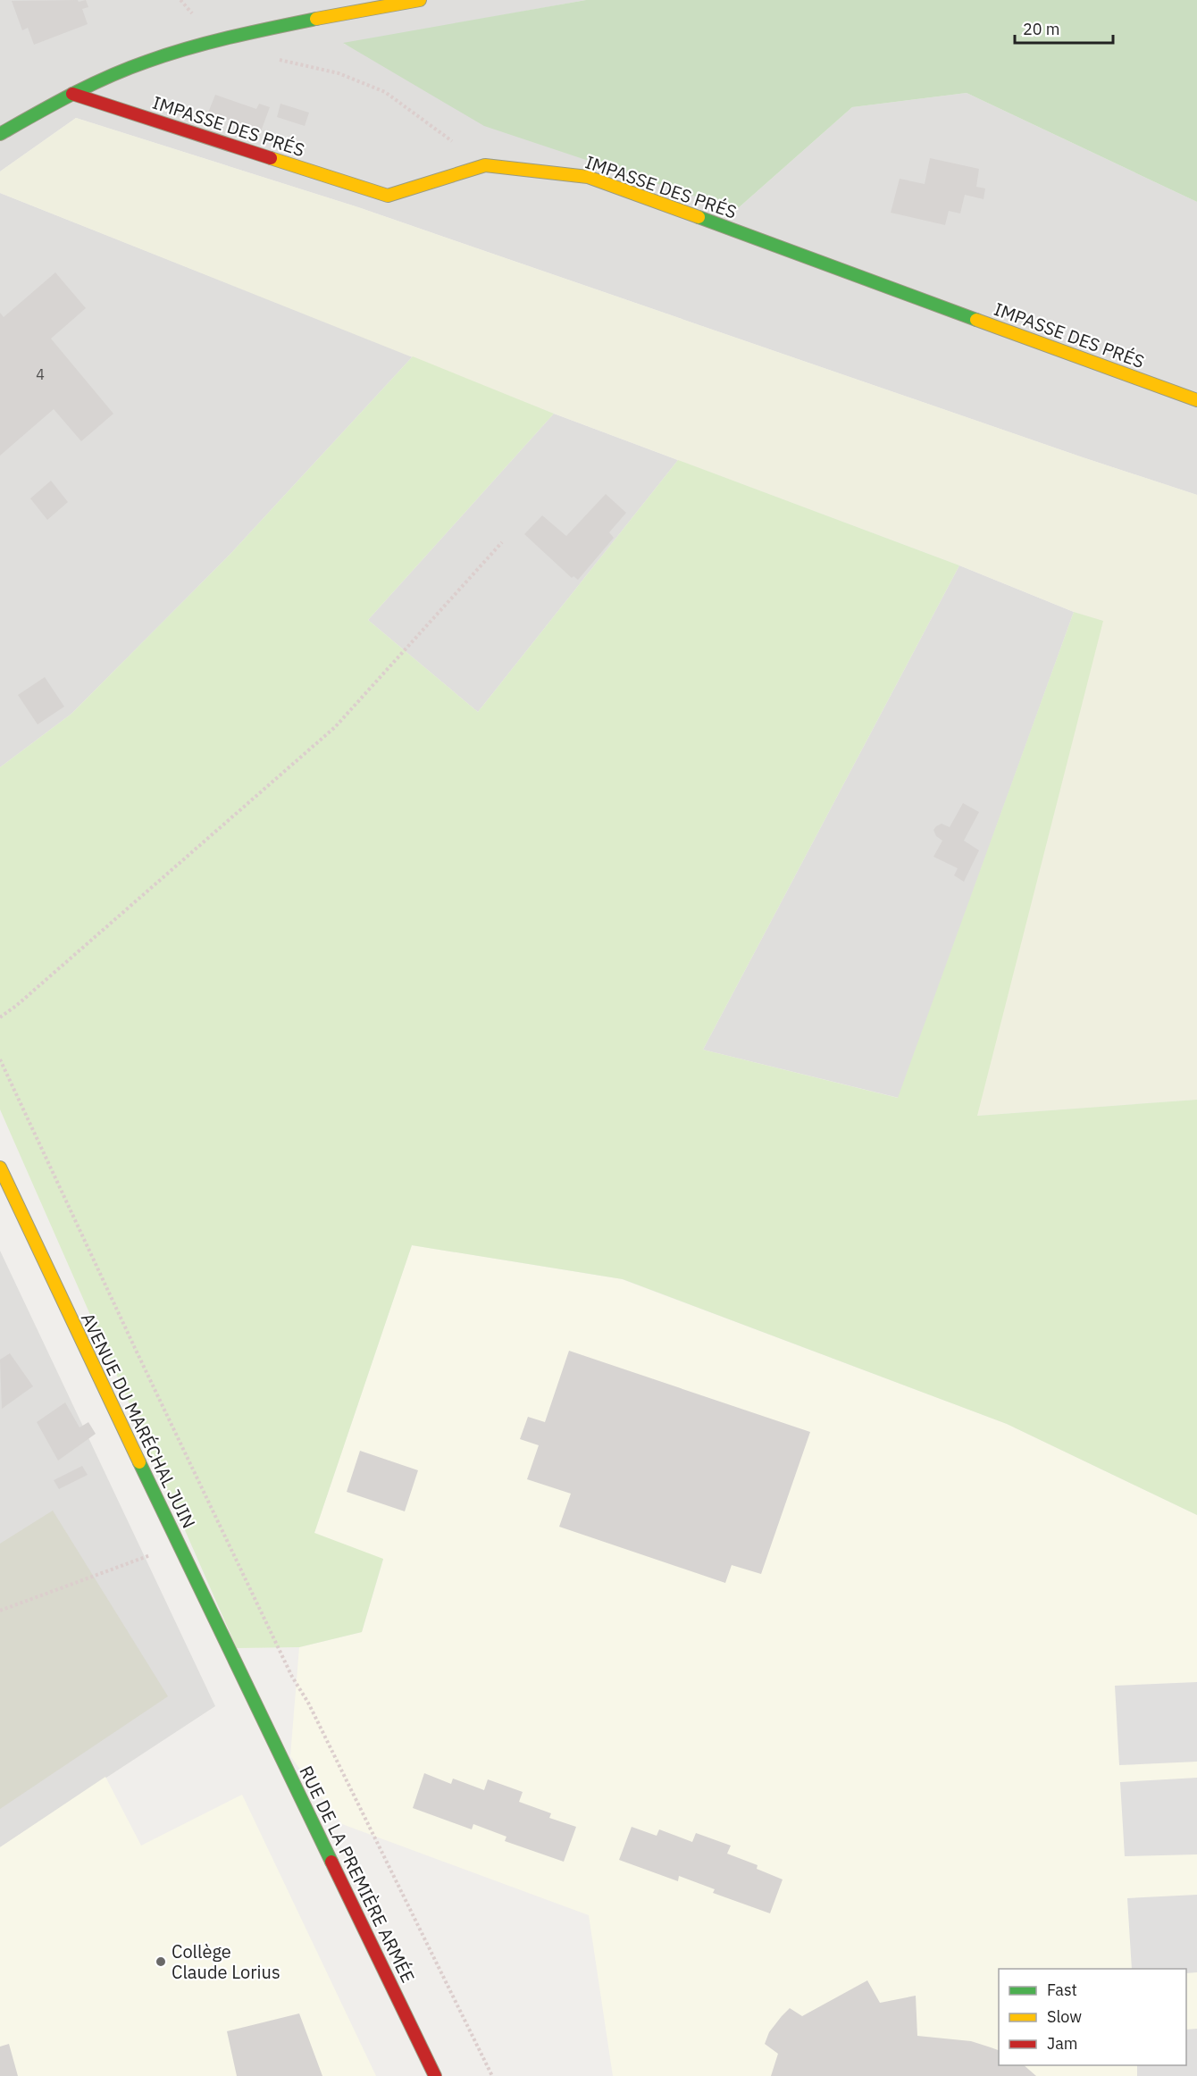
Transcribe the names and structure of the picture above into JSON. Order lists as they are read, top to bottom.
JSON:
{
  "streets": {
    "street": ["IMPASSE DES PRÉS", "AVENUE DU MARÉCHAL JUIN", "RUE DE LA PREMIÈRE ARMÉE"]
  },
  "crossings": [
    ["AVENUE DU MARÉCHAL JUIN", "RUE DE LA PREMIÈRE ARMÉE"]
  ],
  "places": ["Collège Claude Lorius"],
  "house_numbers": ["4"],
  "legend": ["Fast", "Slow", "Jam"],
  "scale_bar": "20 m"
}
